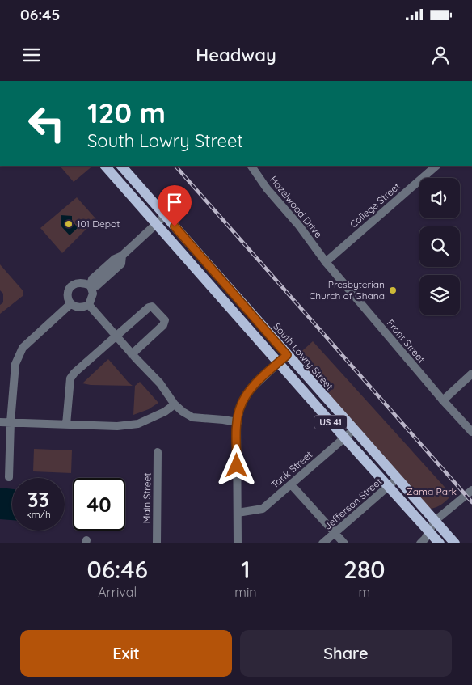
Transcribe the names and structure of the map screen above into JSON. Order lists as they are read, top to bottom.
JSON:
{
  "streets": {
    "main road": ["South Lowry Street", "US 41"],
    "street": [
      "College Street",
      "Hazelwood Drive",
      "Front Street",
      "Tank Street",
      "Main Street",
      "Jefferson Street"
    ]
  },
  "crossings": [
    ["College Street", "Hazelwood Drive"],
    ["College Street", "Front Street"],
    ["Hazelwood Drive", "Front Street"],
    ["South Lowry Street", "Tank Street"],
    ["South Lowry Street", "Jefferson Street"],
    ["US 41", "Tank Street"],
    ["US 41", "Jefferson Street"]
  ],
  "parks": ["Zama Park"],
  "places": ["101 Depot", "Presbyterian Church of Ghana"],
  "page": {
    "status": "06:45",
    "header": "Headway",
    "turn": ["120 m", "South Lowry Street"],
    "speed": "33 km/h",
    "limit": "40",
    "eta": [
      "06:46",
      "Arrival",
      "1",
      "min",
      "280",
      "m"
    ],
    "buttons": ["Exit", "Share"]
  }
}
